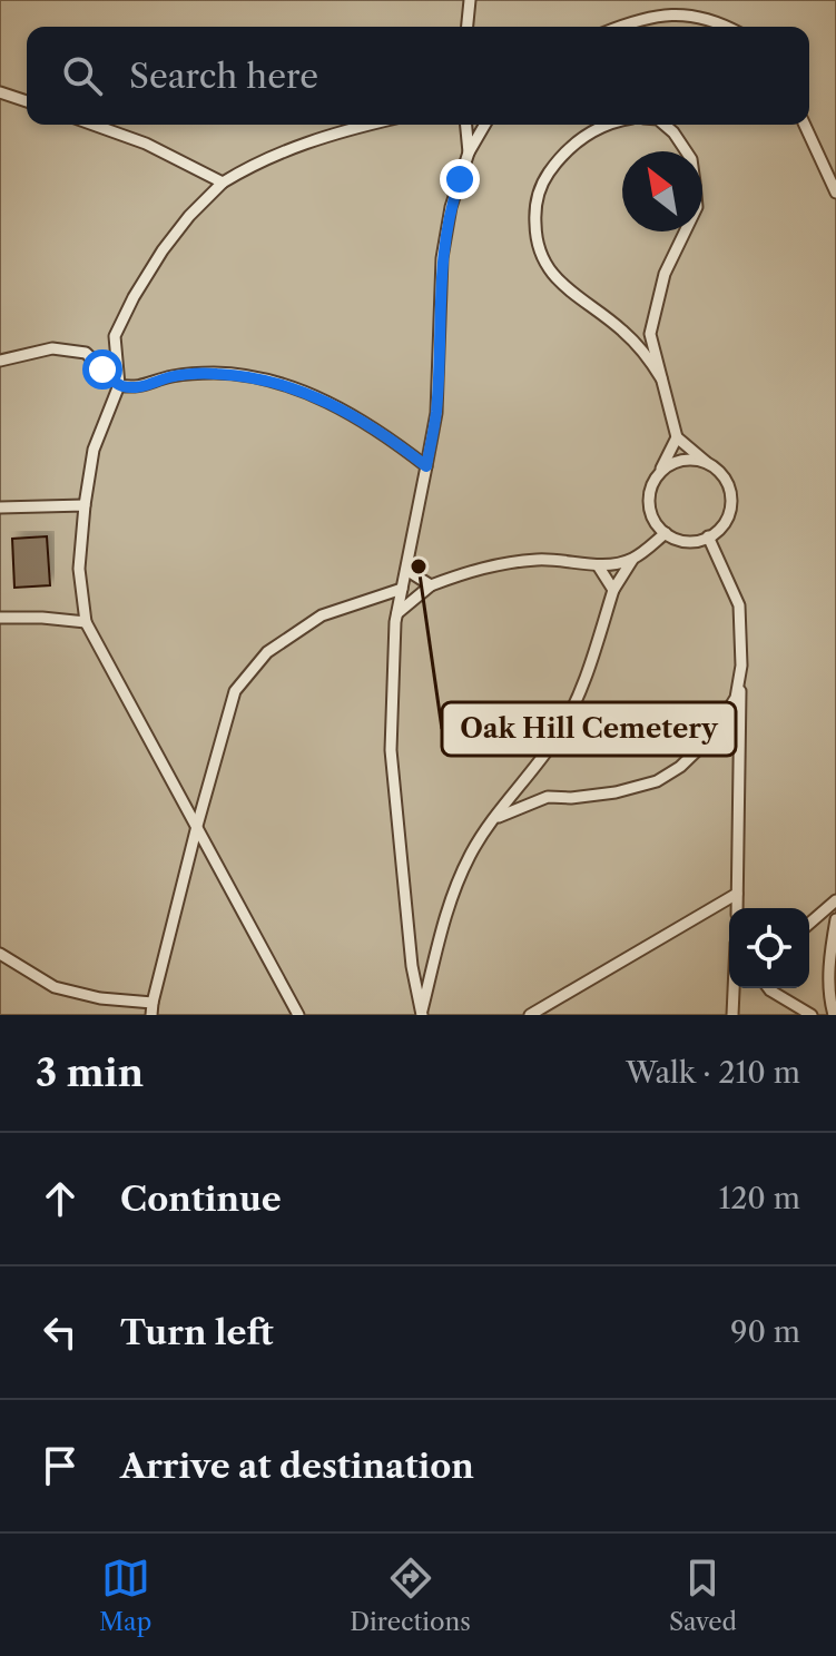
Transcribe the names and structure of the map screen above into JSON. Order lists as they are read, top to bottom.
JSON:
{
  "places": ["Oak Hill Cemetery"],
  "north": "top left",
  "page": {
    "search": "Search here",
    "heading": ["3 min", "Walk · 210 m"],
    "list": [
      ["Continue", "120 m"],
      ["Turn left", "90 m"],
      "Arrive at destination"
    ],
    "nav": ["Map", "Directions", "Saved"]
  }
}
